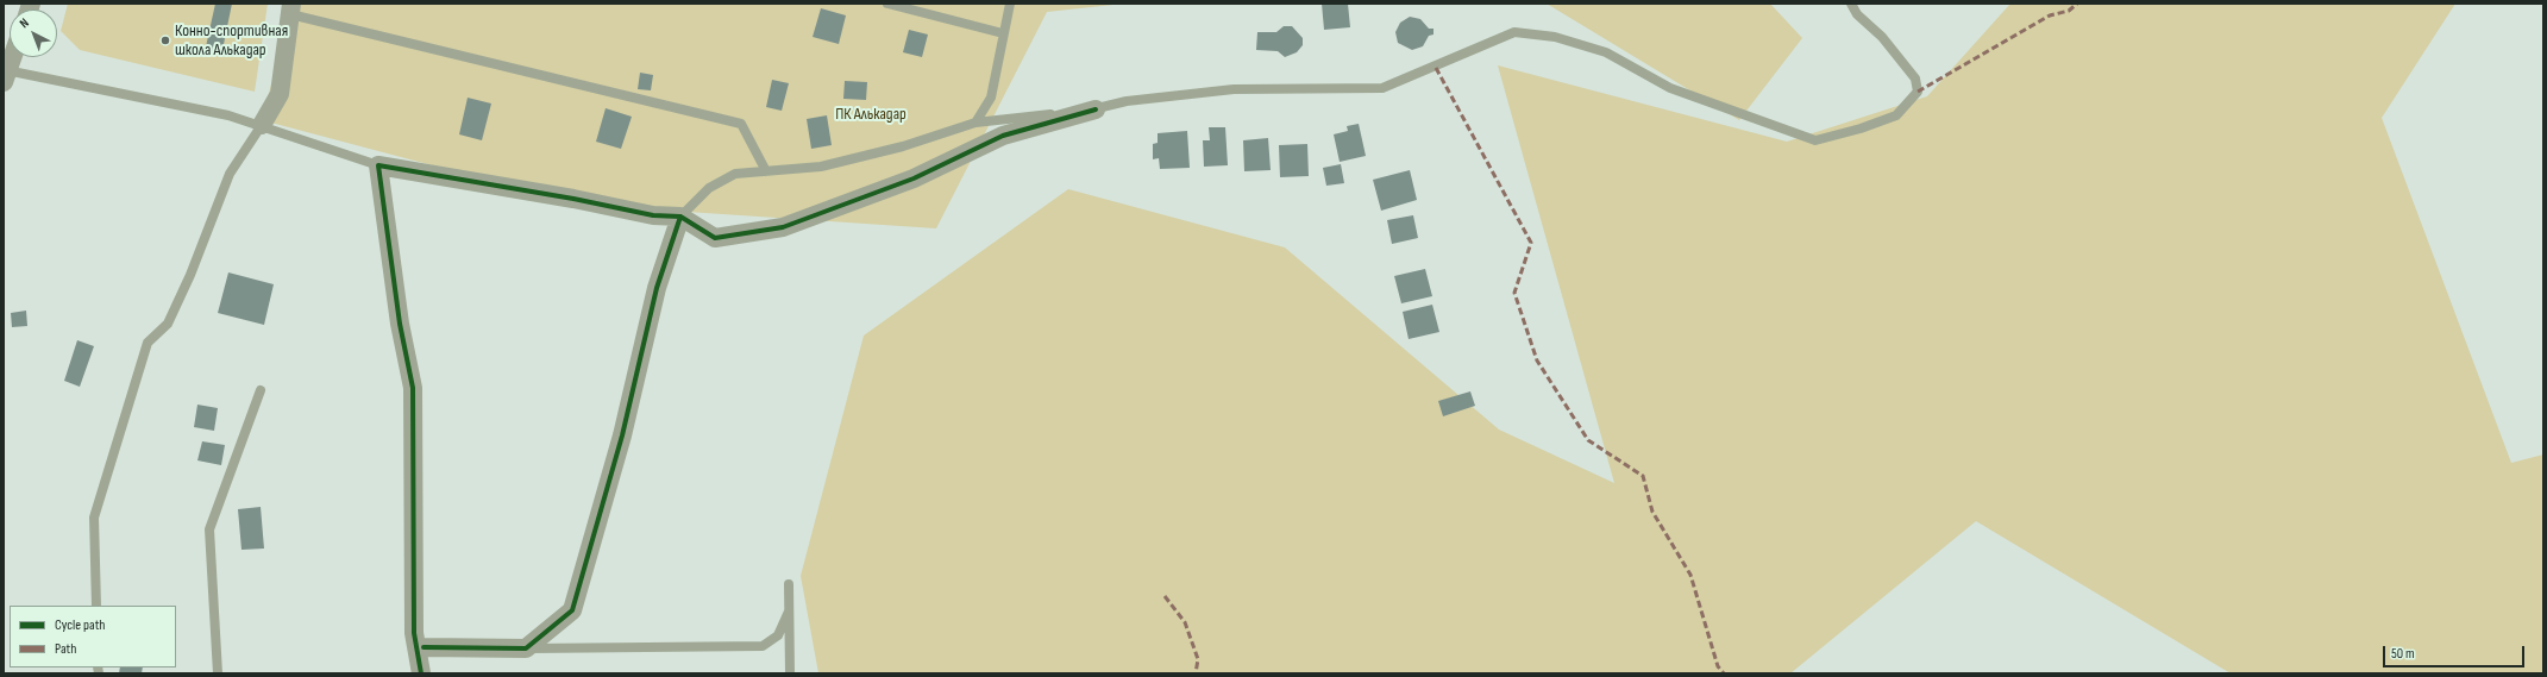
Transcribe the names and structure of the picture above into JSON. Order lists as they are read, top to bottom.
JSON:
{
  "parks": ["ПК Алькадар"],
  "places": ["Конно-спортивная школа Алькадар"],
  "legend": ["Cycle path", "Path"],
  "scale_bar": "50 m",
  "north": "top left"
}
